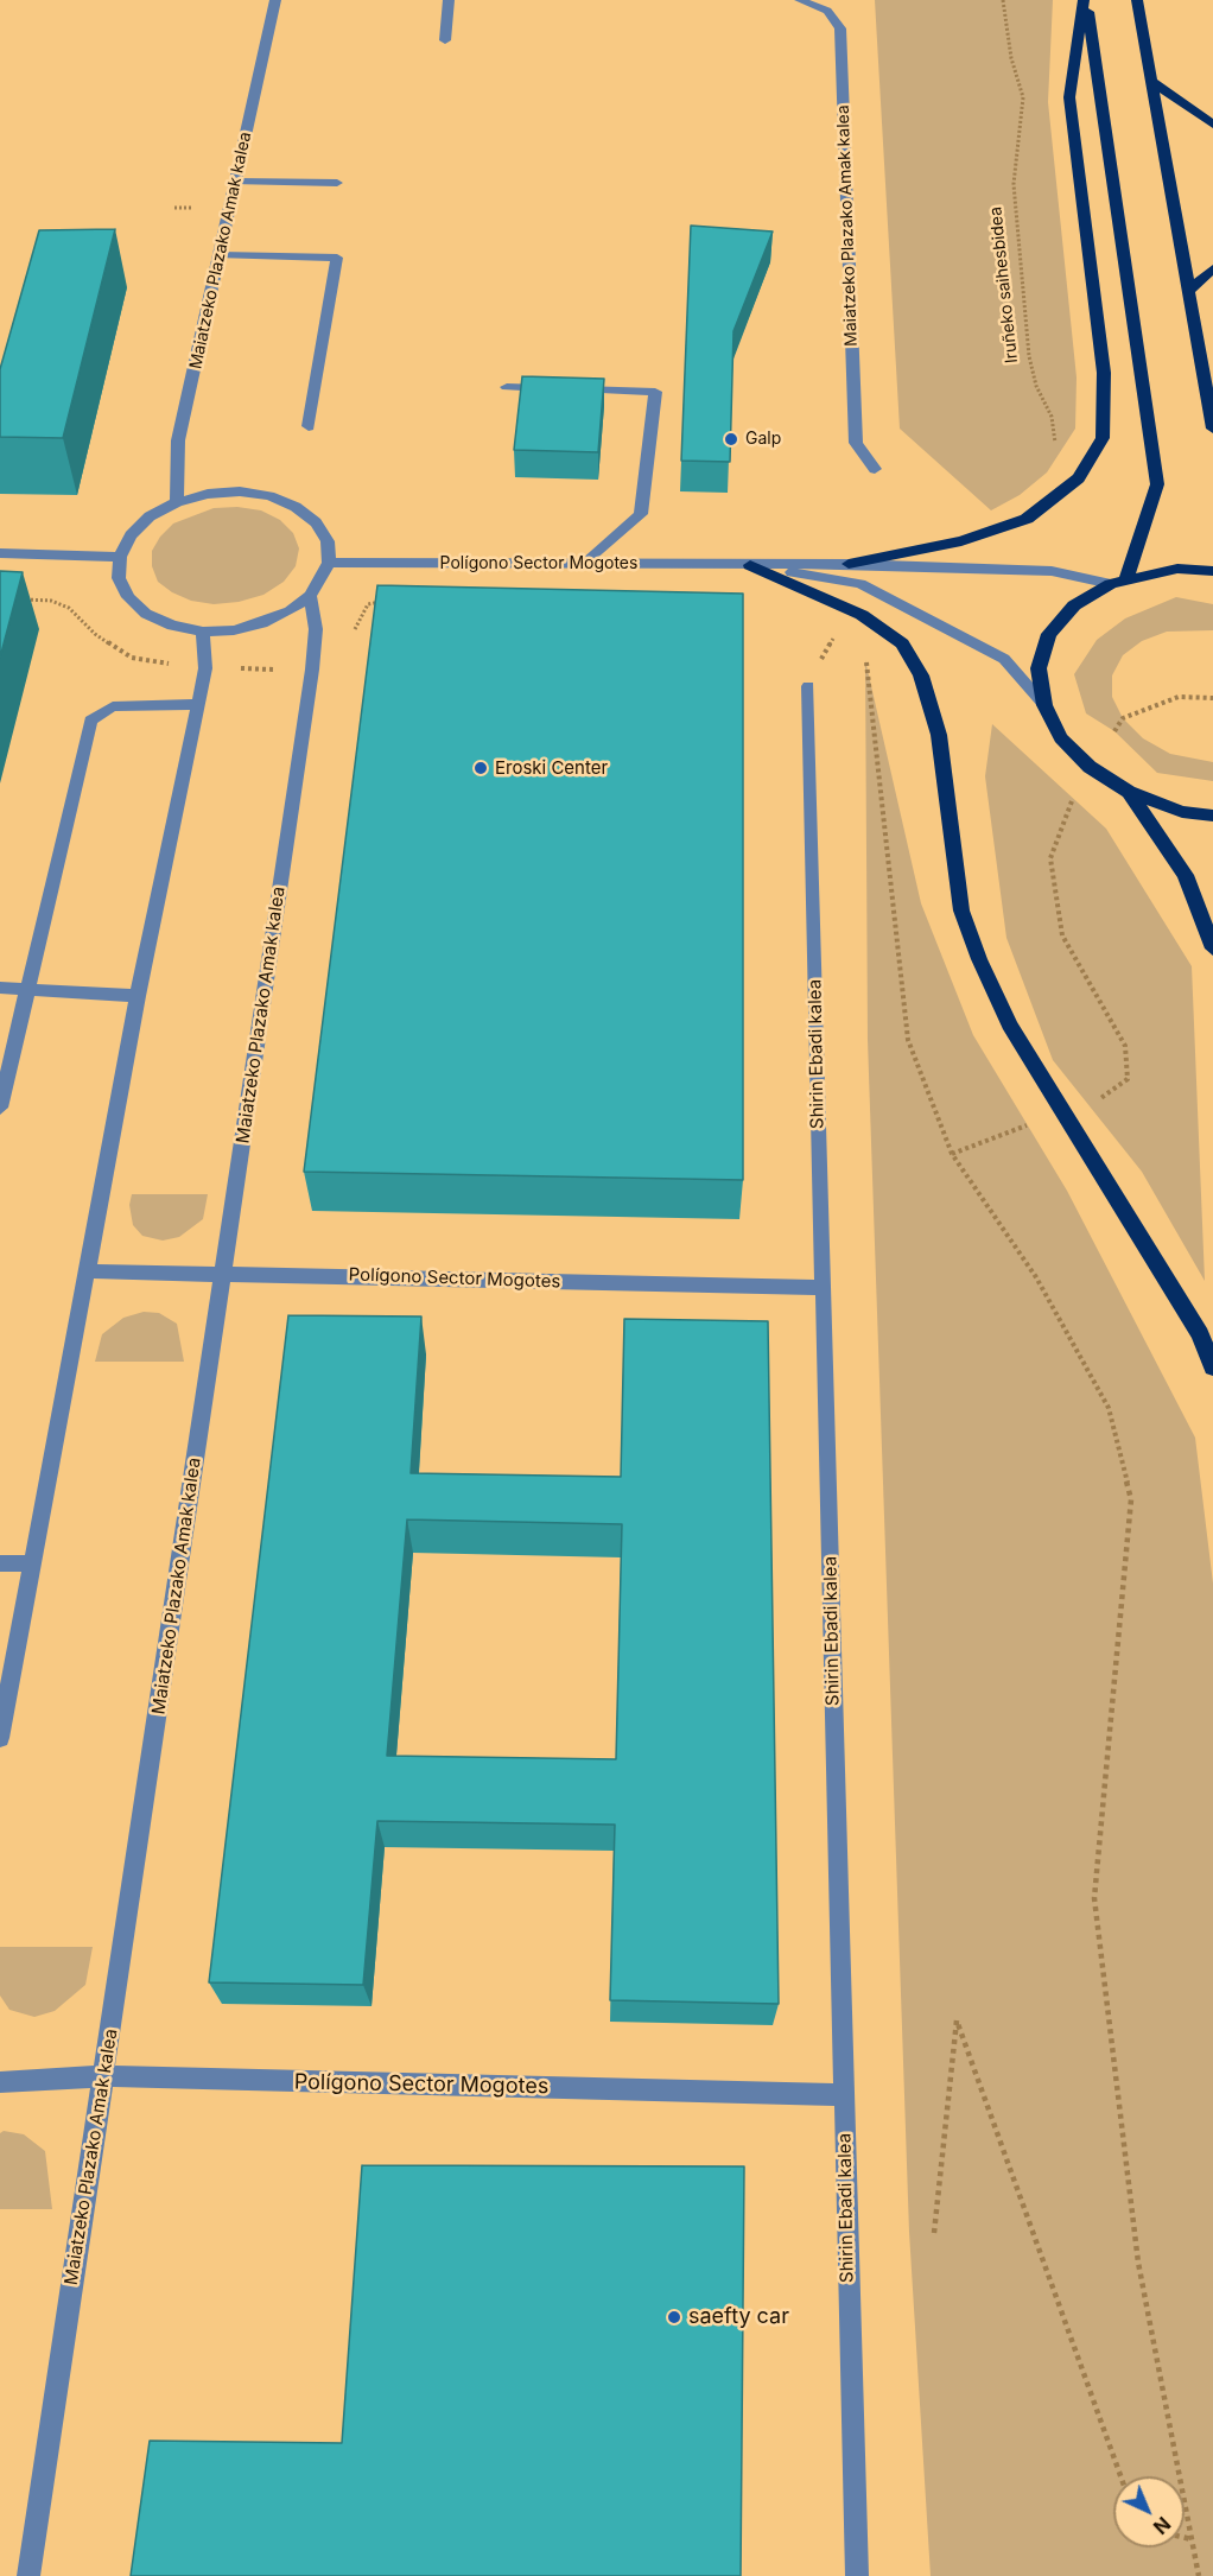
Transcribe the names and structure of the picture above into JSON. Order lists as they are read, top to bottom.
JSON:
{
  "streets": {
    "street": ["Maiatzeko Plazako Amak kalea", "Polígono Sector Mogotes", "Shirin Ebadi kalea"],
    "path": ["Iruñeko saihesbidea"]
  },
  "crossings": [
    ["Maiatzeko Plazako Amak kalea", "Polígono Sector Mogotes"],
    ["Polígono Sector Mogotes", "Shirin Ebadi kalea"]
  ],
  "places": ["Galp", "Eroski Center", "saefty car"],
  "north": "bottom right"
}
